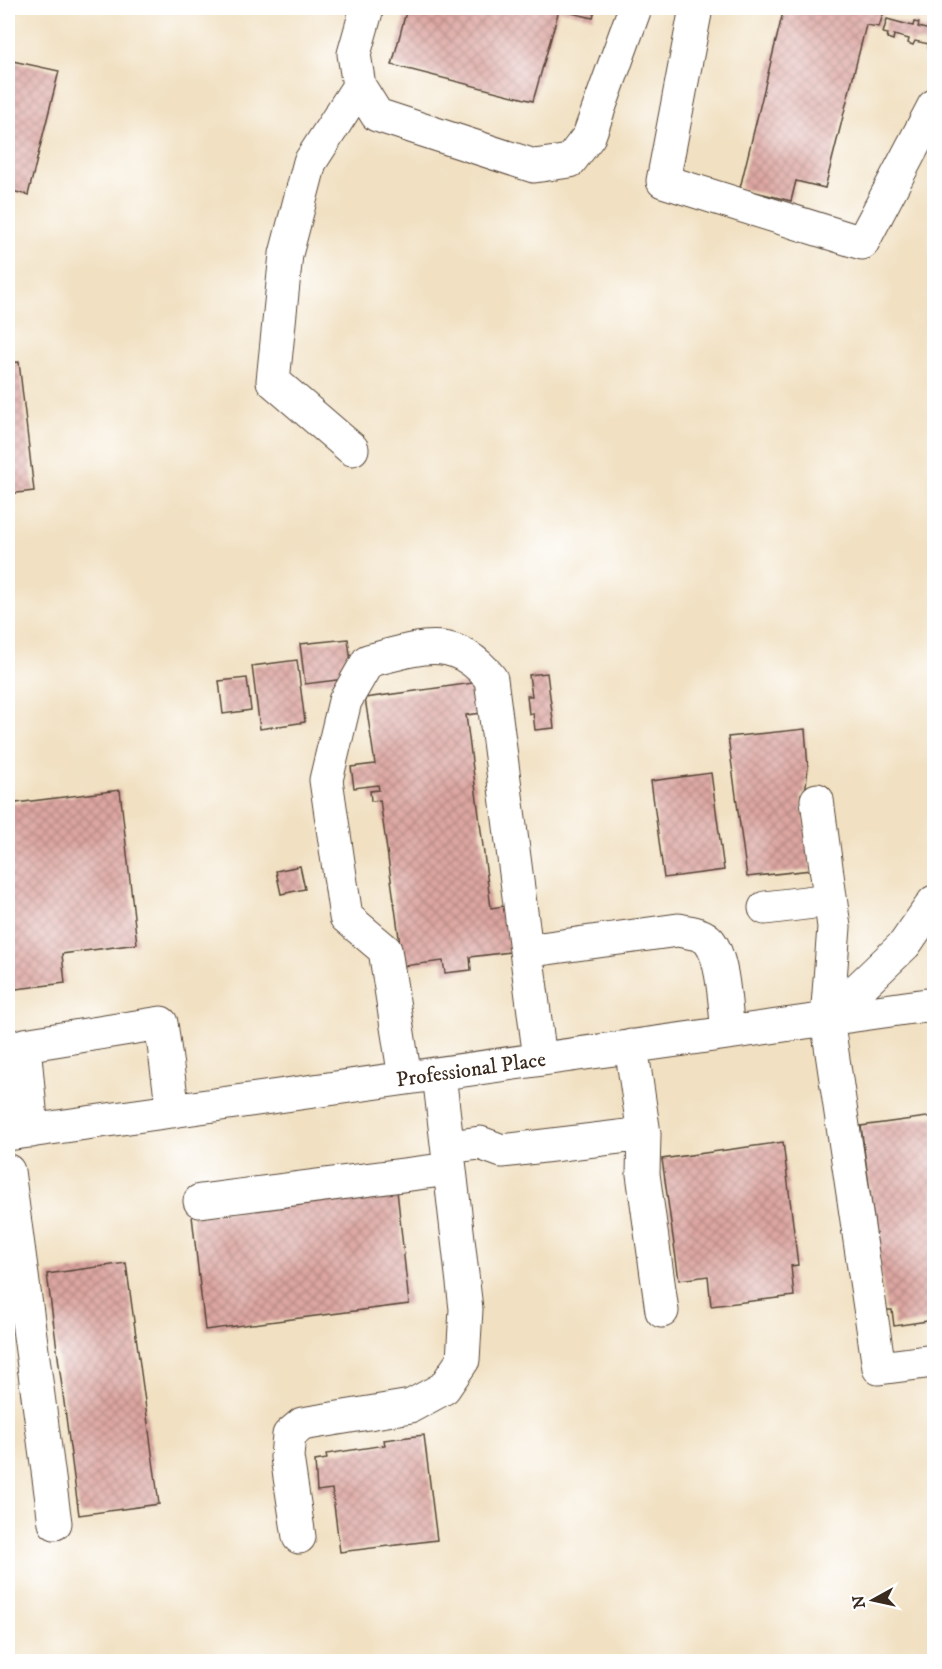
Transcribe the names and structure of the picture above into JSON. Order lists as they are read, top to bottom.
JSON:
{
  "streets": {
    "street": ["Professional Place"]
  },
  "north": "left"
}
